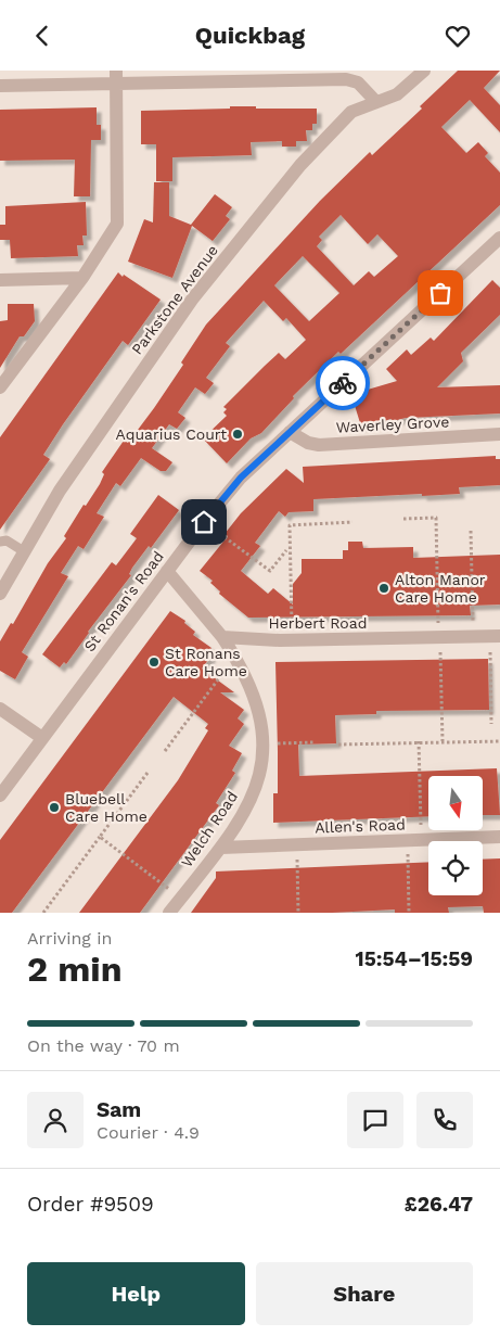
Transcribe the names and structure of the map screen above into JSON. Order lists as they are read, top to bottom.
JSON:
{
  "streets": {
    "street": [
      "Parkstone Avenue",
      "Waverley Grove",
      "St Ronan's Road",
      "Herbert Road",
      "Allen's Road",
      "Welch Road"
    ]
  },
  "crossings": [
    ["Waverley Grove", "St Ronan's Road"],
    ["Herbert Road", "Welch Road"],
    ["Allen's Road", "Welch Road"]
  ],
  "places": [
    "Aquarius Court",
    "Alton Manor Care Home",
    "St Ronans Care Home",
    "Bluebell Care Home"
  ],
  "north": "bottom",
  "page": {
    "header": "Quickbag",
    "heading": ["2 min", "Arriving in", "15:54–15:59"],
    "panel": [
      "Sam",
      "Courier · 4.9",
      "Order #9509",
      "£26.47"
    ],
    "bar": "On the way · 70 m",
    "buttons": ["Help", "Share"]
  }
}
